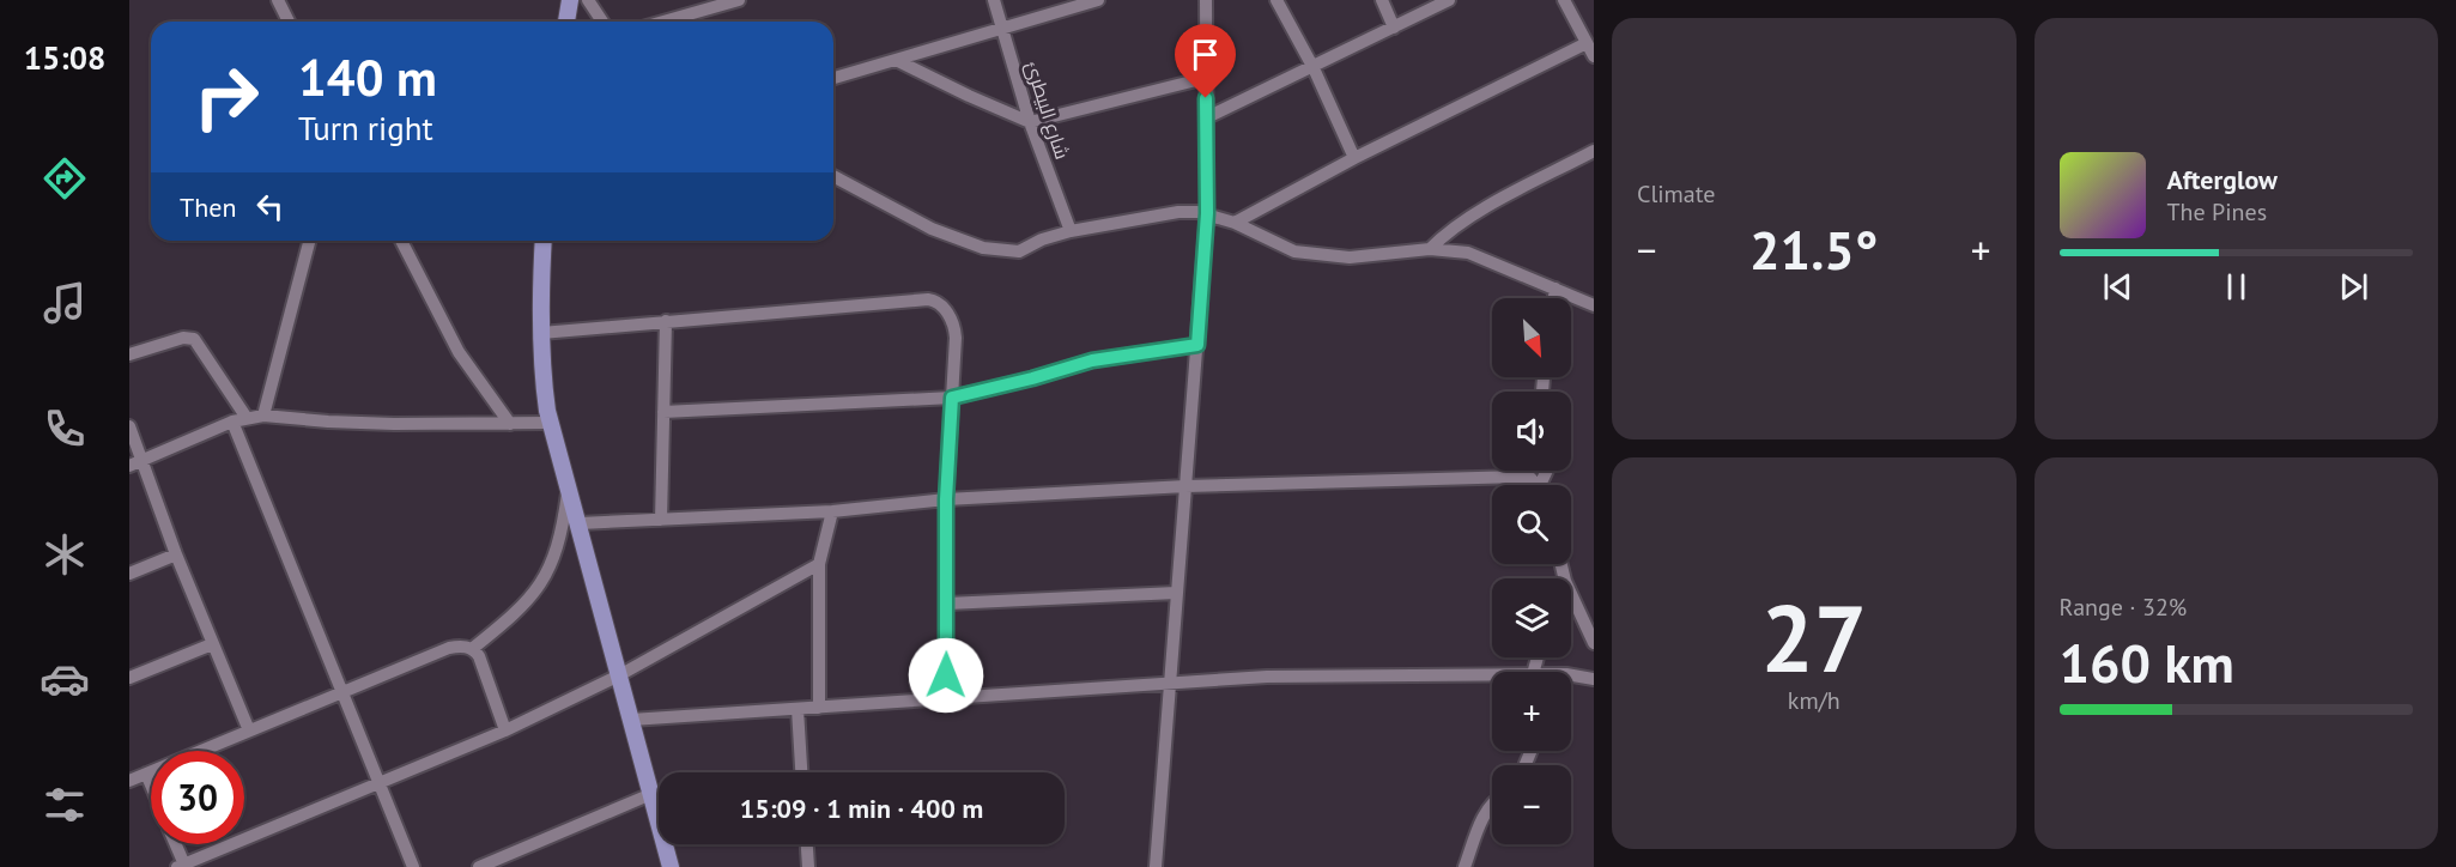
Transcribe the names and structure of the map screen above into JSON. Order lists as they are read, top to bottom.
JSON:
{
  "streets": {
    "street": ["شارع البيطرئ"]
  },
  "north": "bottom right",
  "page": {
    "tabs": "15:08",
    "tile": [
      "Climate",
      ["27", "km/h"],
      ["Range · 32%", "160 km"]
    ],
    "turn": ["140 m", "Turn right"],
    "song": ["Afterglow", "The Pines"],
    "then": "Then",
    "heat": ["−", "21.5°", "+"],
    "map_buttons": ["+", "−"],
    "limit": "30",
    "trip": "15:09 · 1 min · 400 m"
  }
}
